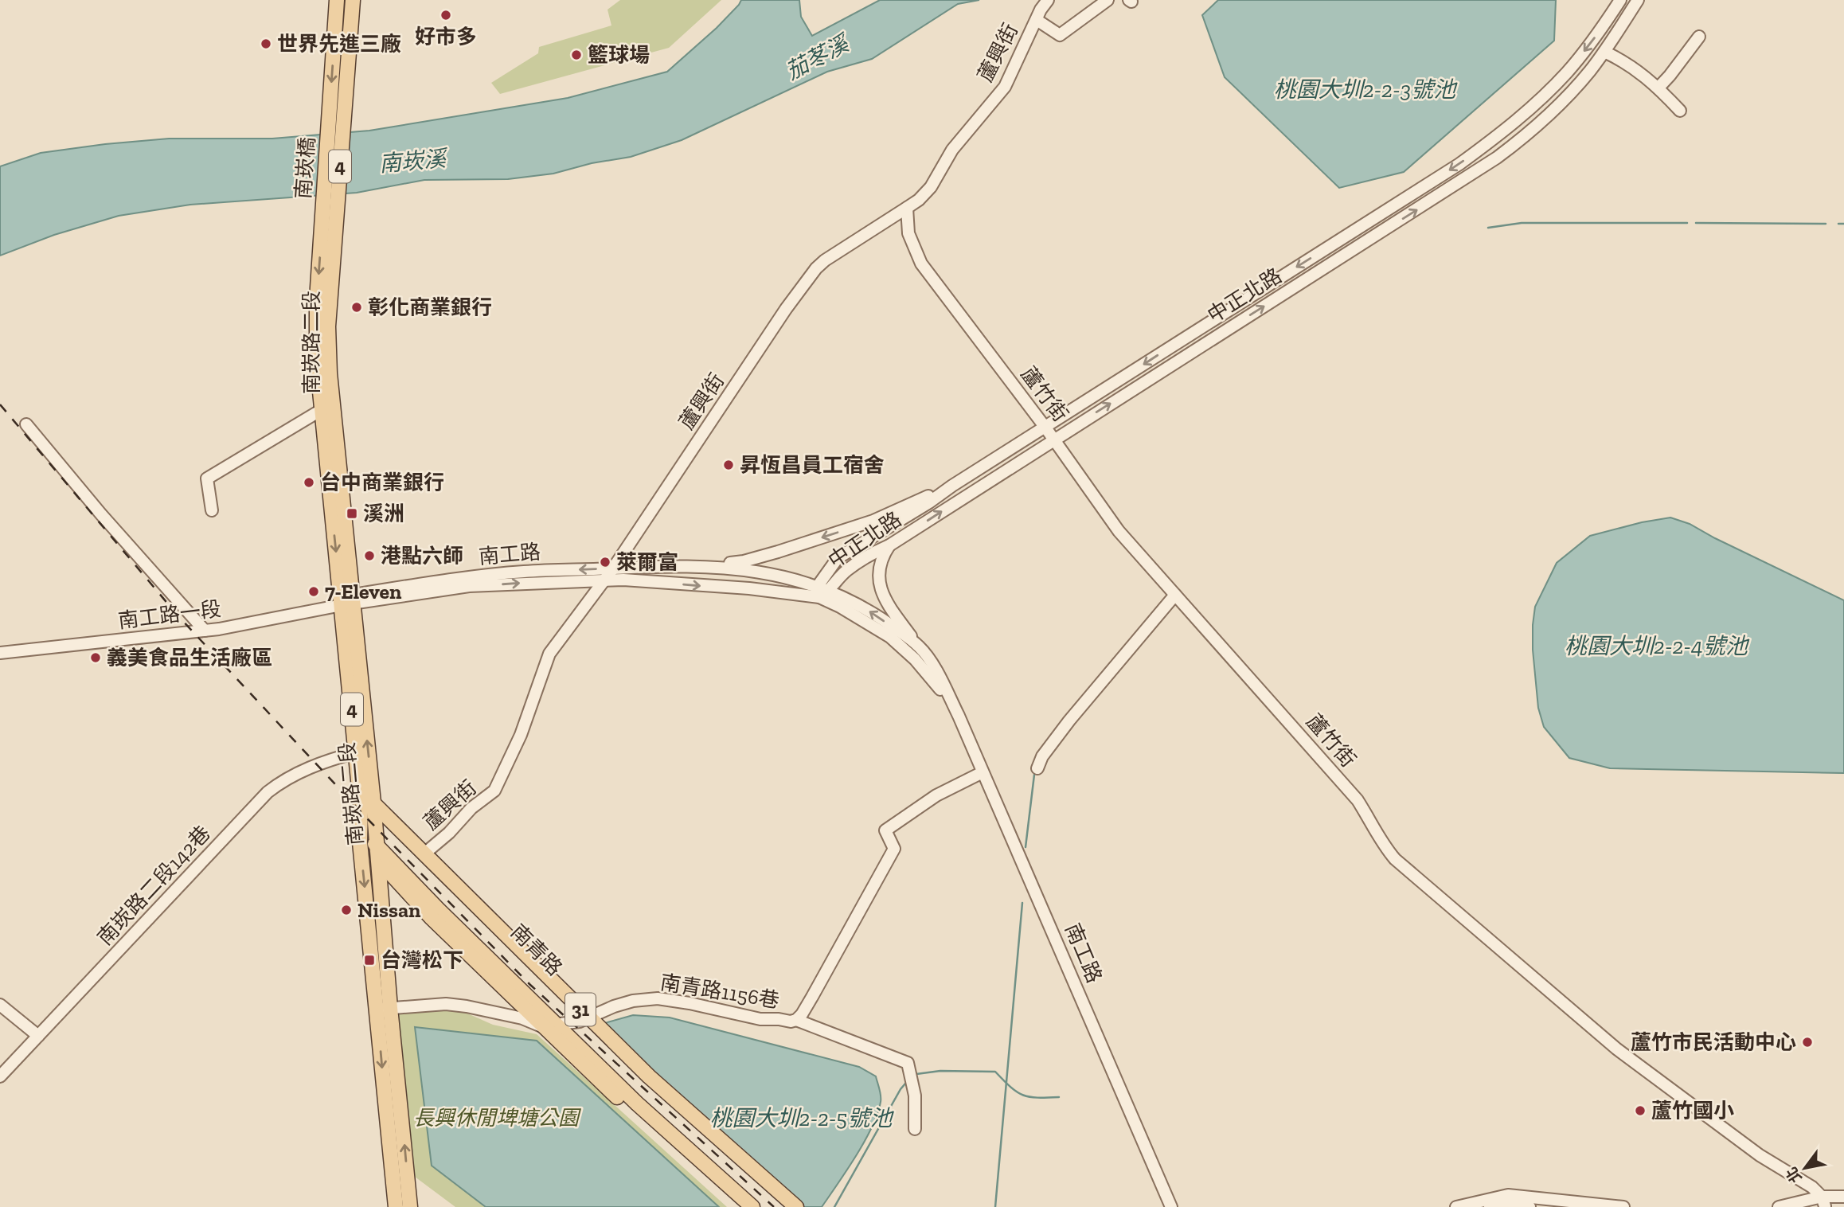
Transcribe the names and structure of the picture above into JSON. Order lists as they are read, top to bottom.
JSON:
{
  "streets": {
    "main road": [
      "4",
      "南崁橋",
      "南崁路二段",
      "南青路",
      "31"
    ],
    "street": [
      "蘆興街",
      "中正北路",
      "蘆竹街",
      "南工路",
      "南工路一段",
      "南崁路二段142巷",
      "南青路1156巷"
    ]
  },
  "crossings": [
    ["蘆興街", "蘆竹街"],
    ["蘆興街", "南工路"],
    ["蘆興街", "31"],
    ["南崁橋", "南崁路二段"],
    ["中正北路", "蘆竹街"],
    ["中正北路", "南工路"],
    ["南崁路二段", "南工路"],
    ["南崁路二段", "南工路一段"],
    ["南崁路二段", "南崁路二段142巷"],
    ["南崁路二段", "南青路"],
    ["南崁路二段", "31"],
    ["南工路", "南工路一段"],
    ["南工路", "南青路1156巷"],
    ["南青路", "南青路1156巷"],
    ["南青路", "31"],
    ["南青路1156巷", "31"]
  ],
  "water": [
    "茄苳溪",
    "桃園大圳2-2-3號池",
    "南崁溪",
    "桃園大圳2-2-4號池",
    "桃園大圳2-2-5號池"
  ],
  "parks": ["長興休閒埤塘公園"],
  "places": {
    "other": [
      "好市多",
      "世界先進三廠",
      "籃球場",
      "彰化商業銀行",
      "昇恆昌員工宿舍",
      "台中商業銀行",
      "港點六師",
      "萊爾富",
      "7-Eleven",
      "義美食品生活廠區",
      "Nissan",
      "蘆竹市民活動中心",
      "蘆竹國小"
    ],
    "transit": ["溪洲", "台灣松下"]
  },
  "north": "bottom left"
}
